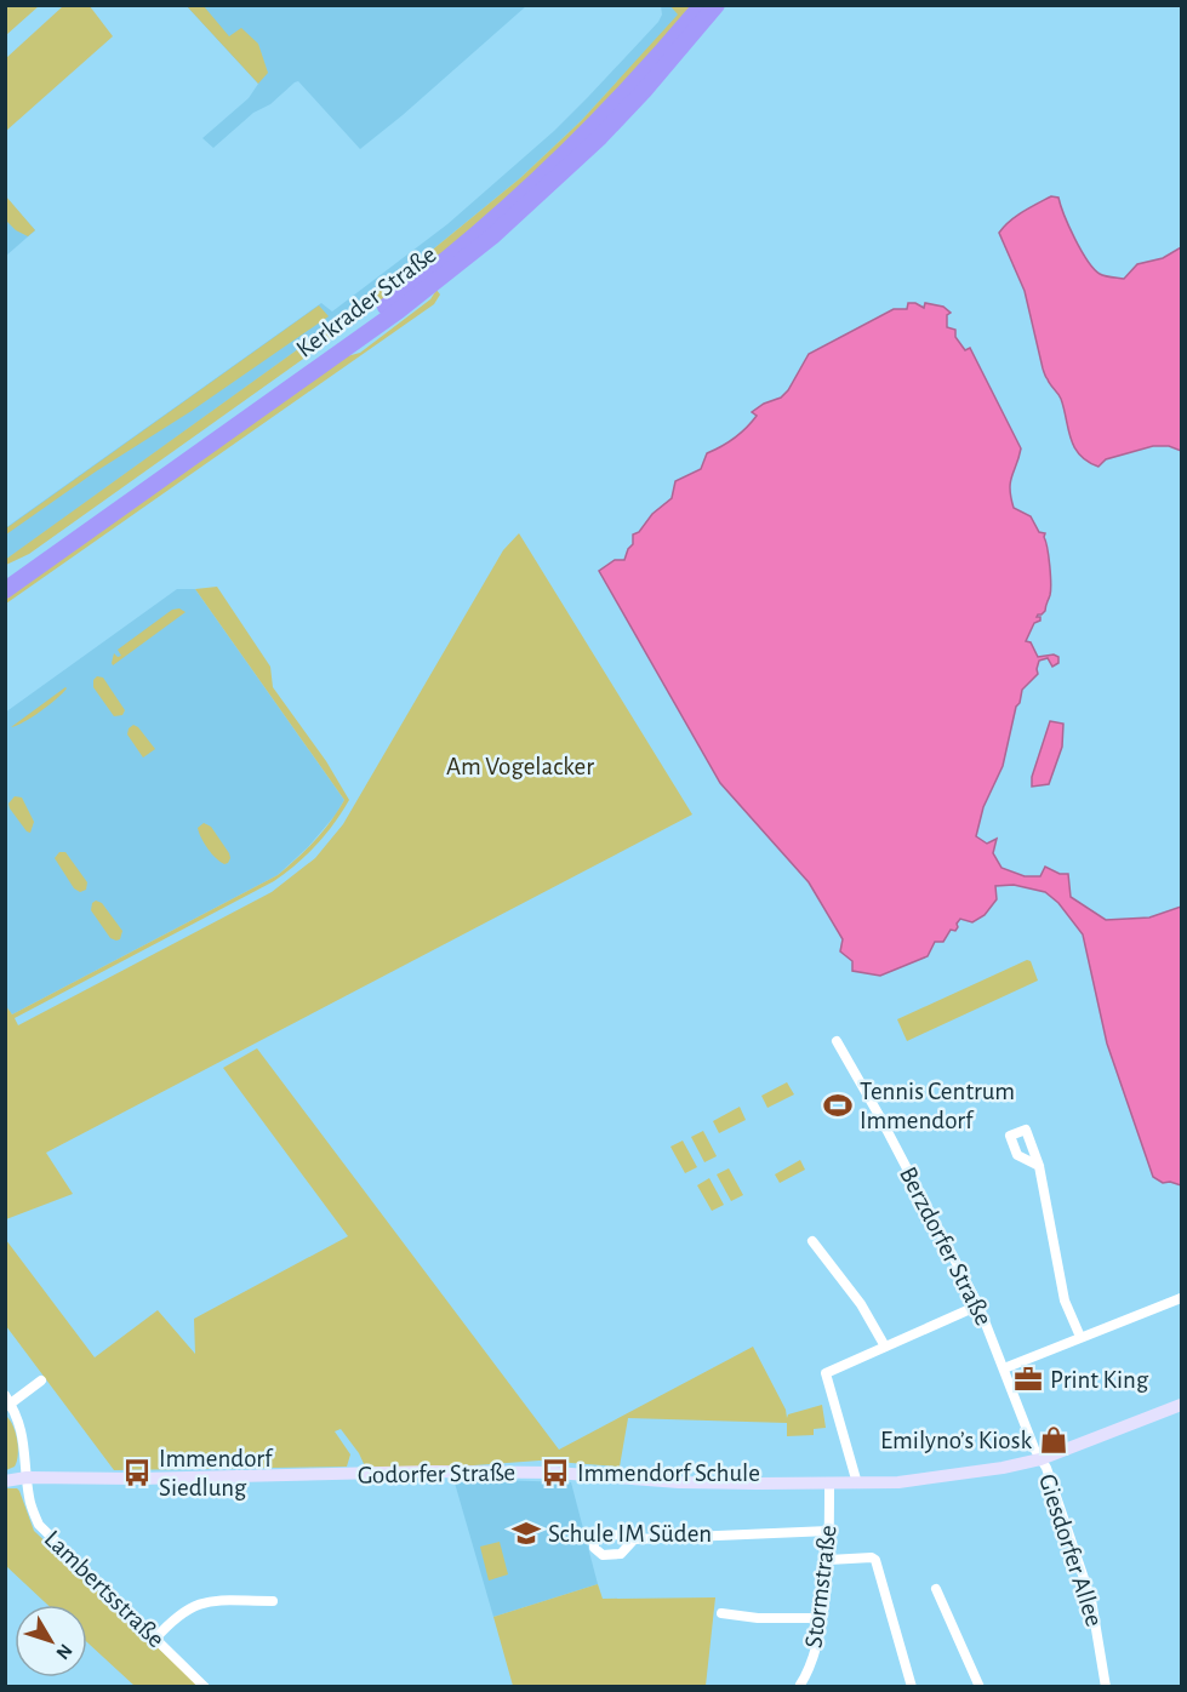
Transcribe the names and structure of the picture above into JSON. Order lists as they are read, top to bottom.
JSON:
{
  "streets": {
    "highway": ["Kerkrader Straße"],
    "street": [
      "Berzdorfer Straße",
      "Godorfer Straße",
      "Giesdorfer Allee",
      "Stormstraße",
      "Lambertsstraße"
    ]
  },
  "crossings": [
    ["Berzdorfer Straße", "Godorfer Straße"],
    ["Berzdorfer Straße", "Giesdorfer Allee"],
    ["Godorfer Straße", "Giesdorfer Allee"],
    ["Godorfer Straße", "Stormstraße"],
    ["Godorfer Straße", "Lambertsstraße"]
  ],
  "parks": ["Am Vogelacker"],
  "places": {
    "sports": ["Tennis Centrum Immendorf"],
    "office": ["Print King"],
    "shop": ["Emilyno’s Kiosk"],
    "bus stop": ["Immendorf Siedlung", "Immendorf Schule"],
    "school or university": ["Schule IM Süden"]
  },
  "north": "bottom right"
}
